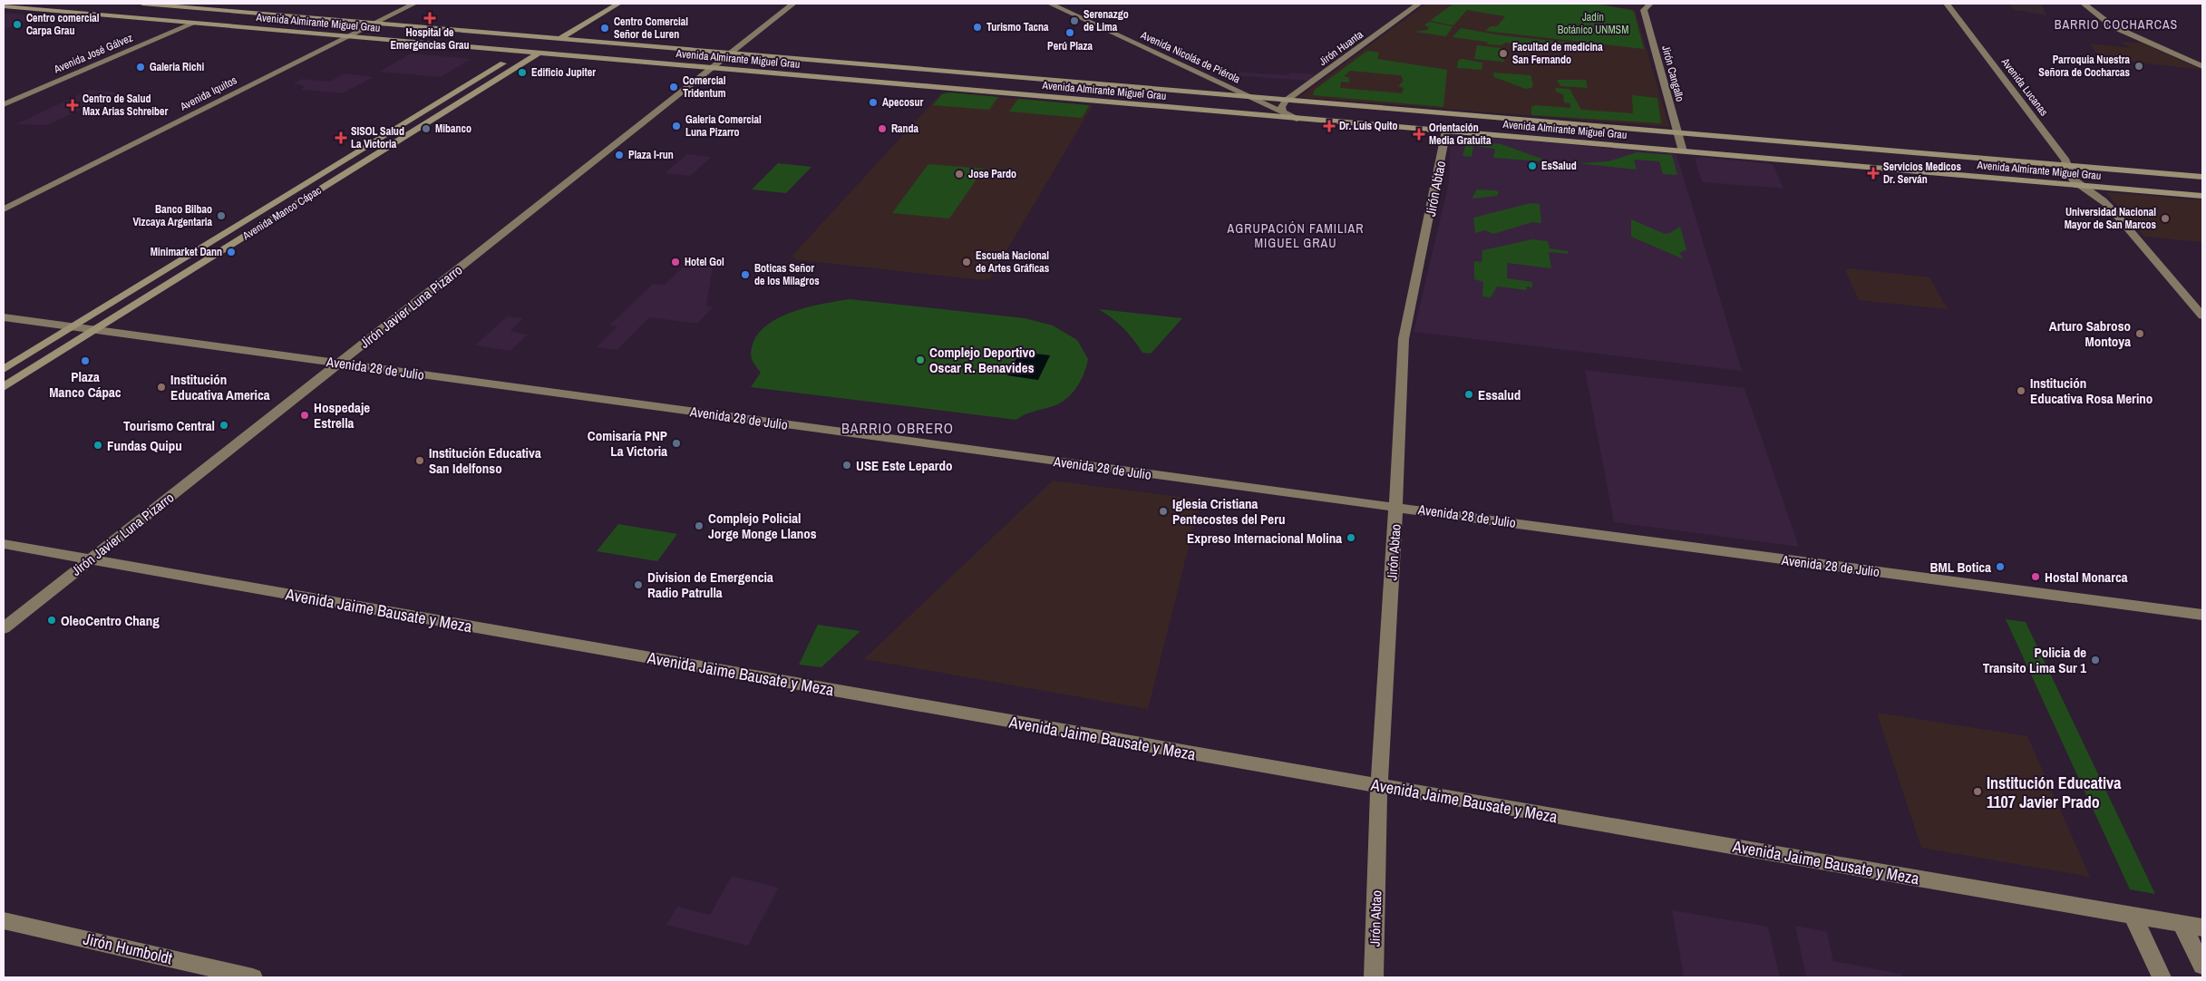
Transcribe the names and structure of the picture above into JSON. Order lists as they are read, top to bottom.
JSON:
{
  "streets": {
    "main road": [
      "Avenida Almirante Miguel Grau",
      "Jirón Huanta",
      "Avenida José Gálvez",
      "Avenida Nicolás de Piérola",
      "Jirón Cangallo",
      "Avenida Lucanas",
      "Avenida Iquitos",
      "Jirón Abtao",
      "Avenida Manco Cápac",
      "Jirón Javier Luna Pizarro",
      "Avenida 28 de Julio",
      "Avenida Jaime Bausate y Meza",
      "Jirón Humboldt"
    ]
  },
  "crossings": [
    ["Avenida Almirante Miguel Grau", "Jirón Huanta"],
    ["Avenida Almirante Miguel Grau", "Avenida José Gálvez"],
    ["Avenida Almirante Miguel Grau", "Avenida Nicolás de Piérola"],
    ["Avenida Almirante Miguel Grau", "Jirón Cangallo"],
    ["Avenida Almirante Miguel Grau", "Avenida Lucanas"],
    ["Avenida Almirante Miguel Grau", "Avenida Iquitos"],
    ["Avenida Almirante Miguel Grau", "Jirón Abtao"],
    ["Avenida Almirante Miguel Grau", "Avenida Manco Cápac"],
    ["Avenida Almirante Miguel Grau", "Jirón Javier Luna Pizarro"],
    ["Jirón Abtao", "Avenida 28 de Julio"],
    ["Jirón Abtao", "Avenida Jaime Bausate y Meza"],
    ["Avenida Manco Cápac", "Avenida 28 de Julio"],
    ["Jirón Javier Luna Pizarro", "Avenida 28 de Julio"],
    ["Jirón Javier Luna Pizarro", "Avenida Jaime Bausate y Meza"]
  ],
  "districts": ["BARRIO COCHARCAS", "AGRUPACIÓN FAMILIAR MIGUEL GRAU", "BARRIO OBRERO"],
  "parks": ["Jadín Botánico UNMSM"],
  "places": {
    "health": [
      "Hospital de Emergencias Grau",
      "Centro de Salud Max Arias Schreiber",
      "Dr. Luis Quito",
      "Orientación Media Gratuita",
      "SISOL Salud La Victoria",
      "Servicios Medicos Dr. Serván"
    ],
    "other": [
      "Serenazgo de Lima",
      "Centro comercial Carpa Grau",
      "Turismo Tacna",
      "Centro Comercial Señor de Luren",
      "Perú Plaza",
      "Facultad de medicina San Fernando",
      "Parroquia Nuestra Señora de Cocharcas",
      "Galeria Richi",
      "Edificio Jupiter",
      "Comercial Tridentum",
      "Apecosur",
      "Galeria Comercial Luna Pizarro",
      "Mibanco",
      "Randa",
      "Plaza I-run",
      "EsSalud",
      "Jose Pardo",
      "Banco Bilbao Vizcaya Argentaria",
      "Universidad Nacional Mayor de San Marcos",
      "Minimarket Dann",
      "Hotel Gol",
      "Escuela Nacional de Artes Gráficas",
      "Boticas Señor de los Milagros",
      "Arturo Sabroso Montoya",
      "Complejo Deportivo Oscar R. Benavides",
      "Plaza Manco Cápac",
      "Institución Educativa America",
      "Institución Educativa Rosa Merino",
      "Essalud",
      "Hospedaje Estrella",
      "Tourismo Central",
      "Comisaría PNP La Victoria",
      "Fundas Quipu",
      "Institución Educativa San Idelfonso",
      "USE Este Lepardo",
      "Iglesia Cristiana Pentecostes del Peru",
      "Complejo Policial Jorge Monge Llanos",
      "Expreso Internacional Molina",
      "BML Botica",
      "Hostal Monarca",
      "Division de Emergencia Radio Patrulla",
      "OleoCentro Chang",
      "Policia de Transito Lima Sur 1",
      "Institución Educativa 1107 Javier Prado"
    ]
  }
}
